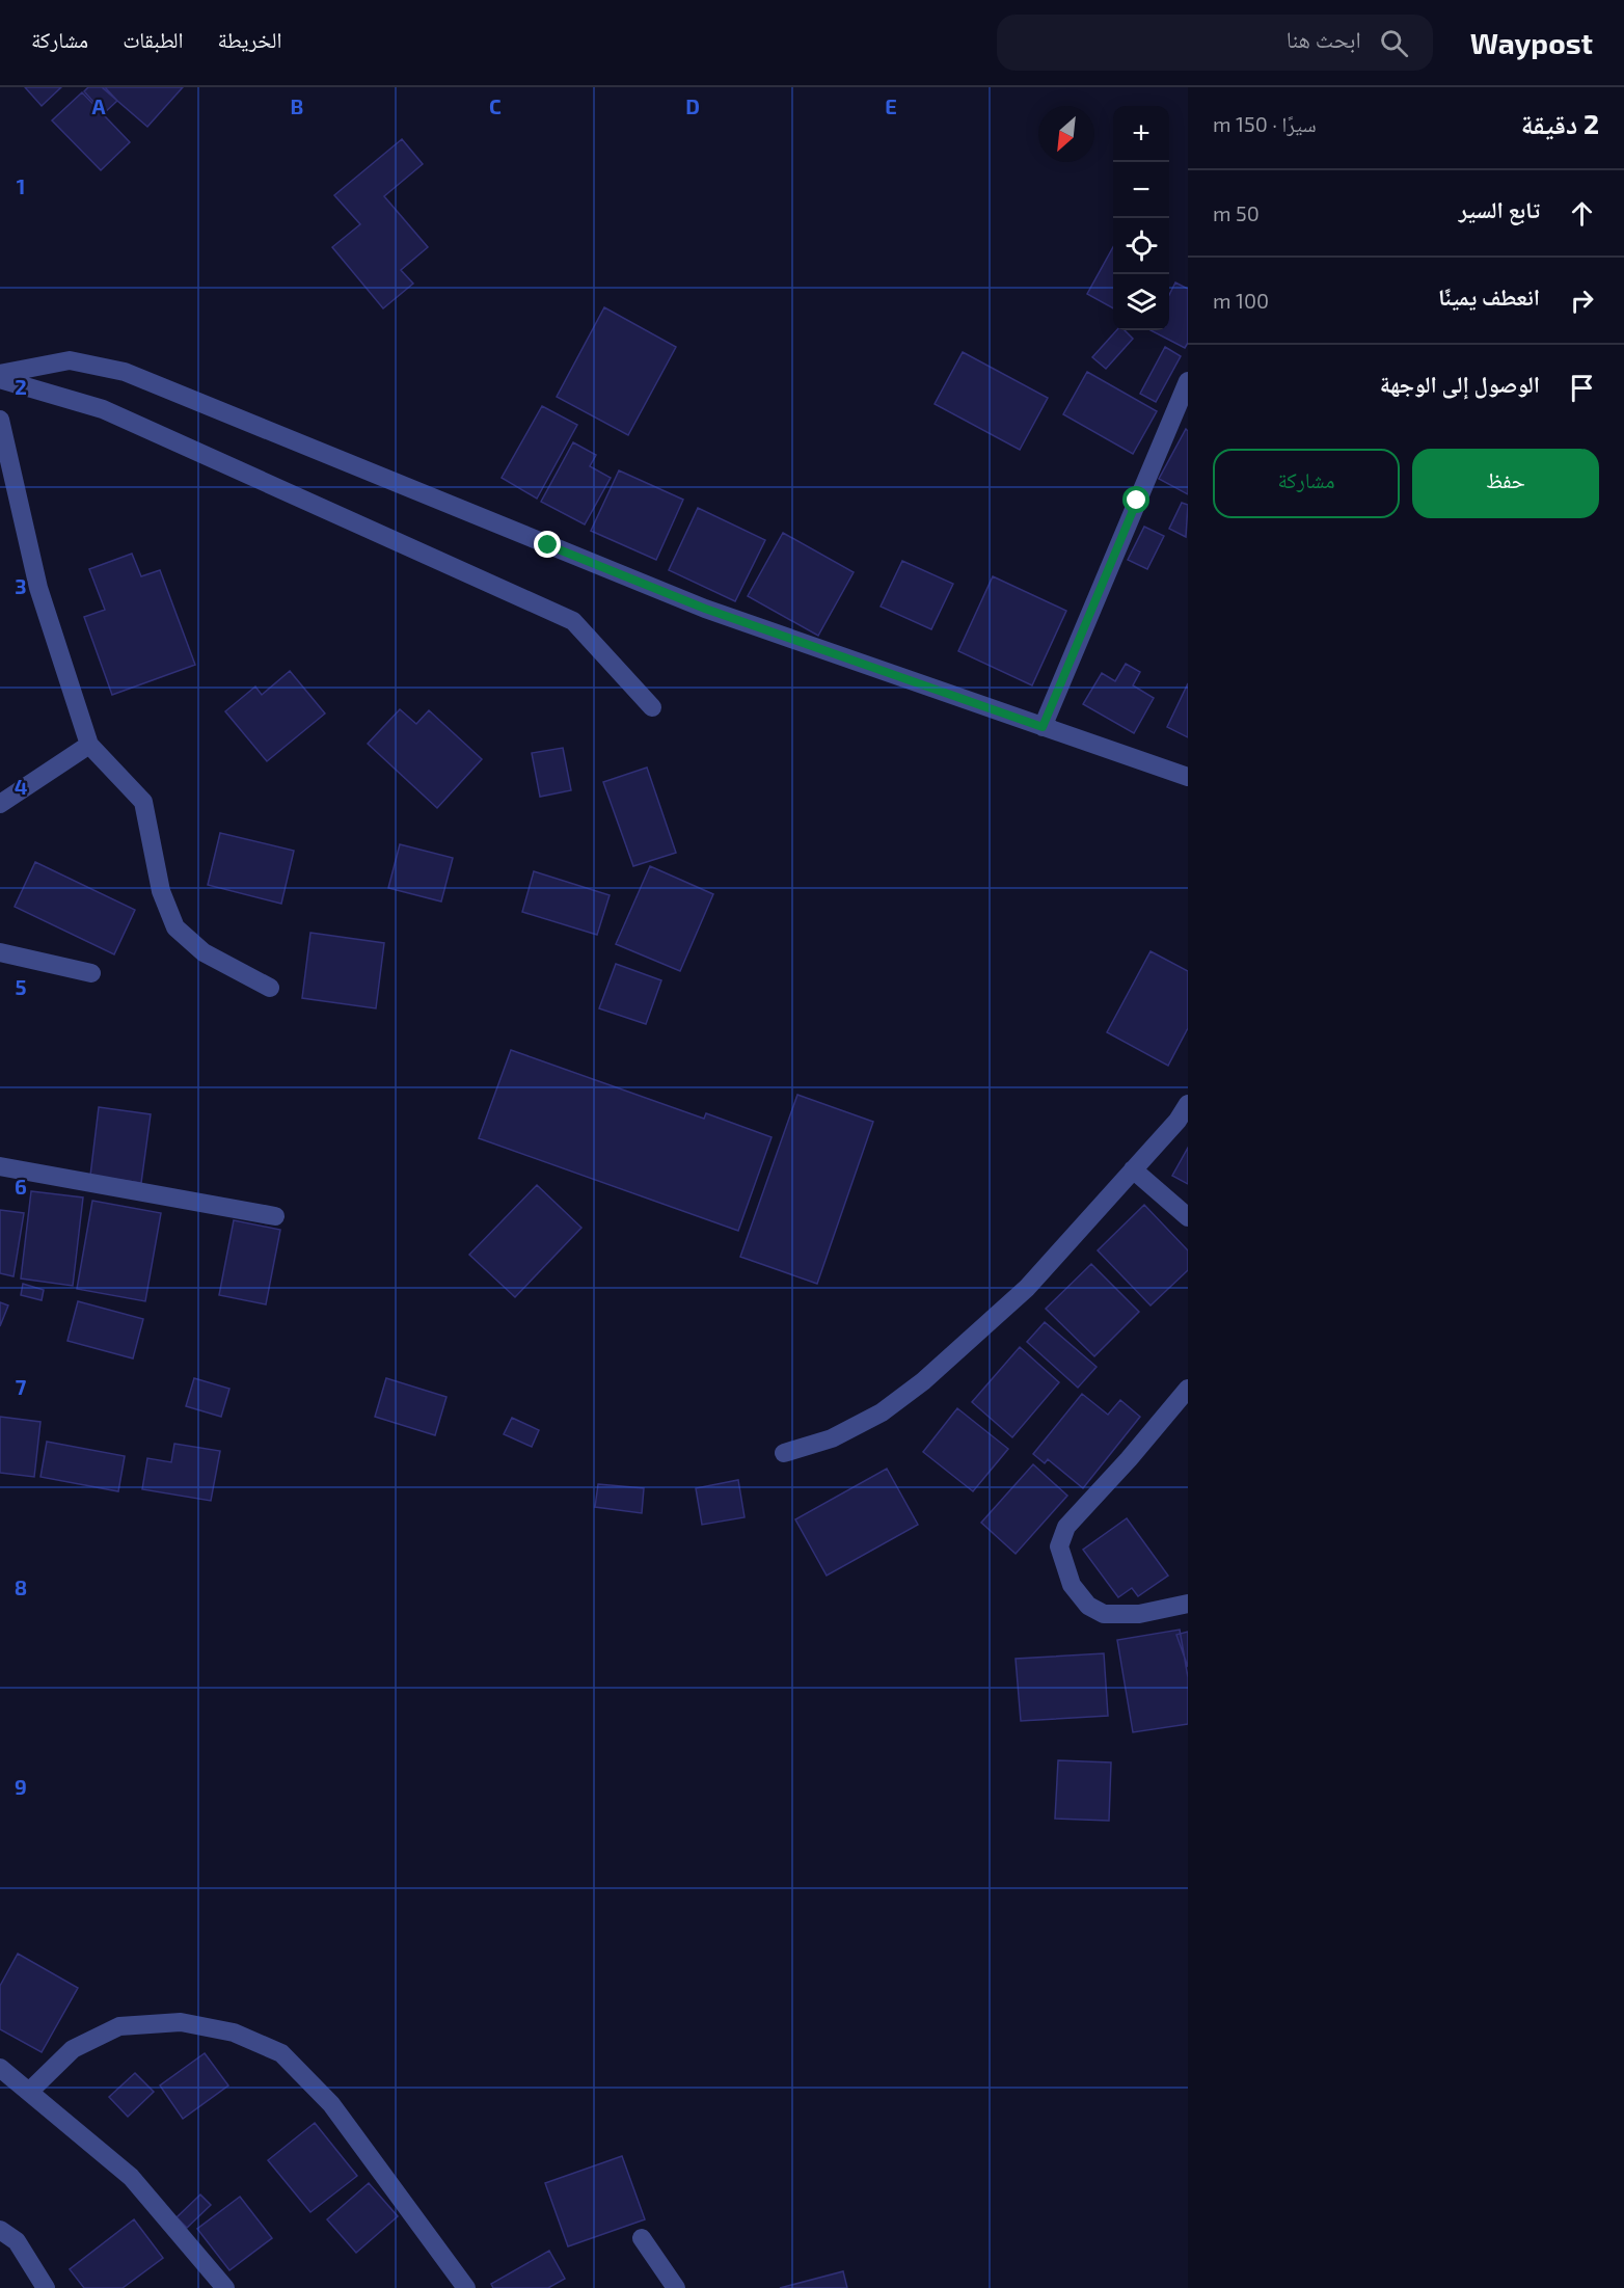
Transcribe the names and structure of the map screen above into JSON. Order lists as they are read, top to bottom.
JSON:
{
  "north": "bottom left",
  "page": {
    "header": "Waypost",
    "search": "ابحث هنا",
    "nav": ["الخريطة", "الطبقات", "مشاركة"],
    "heading": ["2 دقيقة", "سيرًا · 150 m"],
    "map_buttons": ["+", "−"],
    "list": [
      ["تابع السير", "50 m"],
      ["انعطف يمينًا", "100 m"],
      "الوصول إلى الوجهة"
    ],
    "buttons": ["حفظ", "مشاركة"]
  },
  "grid": {
    "columns": [
      "A",
      "B",
      "C",
      "D",
      "E"
    ],
    "rows": [
      "1",
      "2",
      "3",
      "4",
      "5",
      "6",
      "7",
      "8",
      "9"
    ]
  }
}
